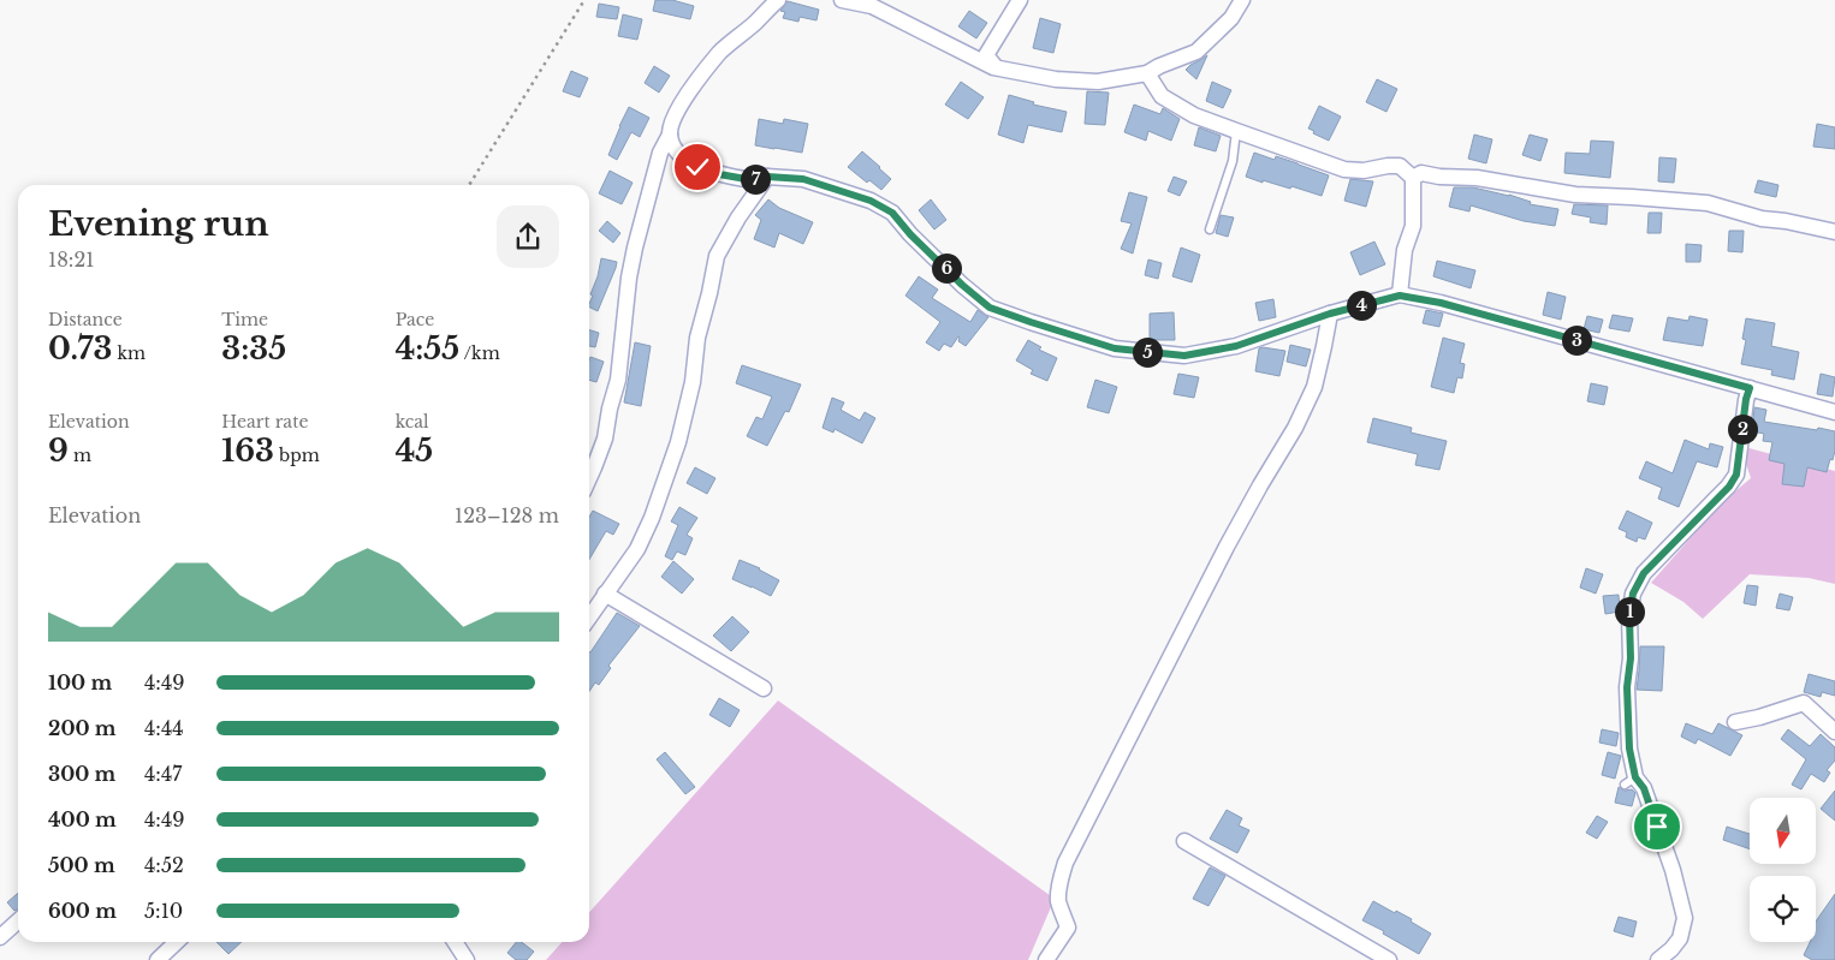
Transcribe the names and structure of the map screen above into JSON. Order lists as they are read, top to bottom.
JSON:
{
  "north": "bottom",
  "page": {
    "pins": [
      "7",
      "6",
      "4",
      "3",
      "5",
      "2",
      "1"
    ],
    "heading": ["Evening run", "18:21"],
    "stats": [
      ["Distance", "0.73 km"],
      ["Time", "3:35"],
      ["Pace", "4:55 /km"],
      ["Elevation", "9 m"],
      ["Heart rate", "163 bpm"],
      ["kcal", "45"]
    ],
    "chart": ["Elevation", "123–128 m"],
    "list": [
      {
        "name": "100 m",
        "note": "4:49"
      },
      {
        "name": "200 m",
        "note": "4:44"
      },
      {
        "name": "300 m",
        "note": "4:47"
      },
      {
        "name": "400 m",
        "note": "4:49"
      },
      {
        "name": "500 m",
        "note": "4:52"
      },
      {
        "name": "600 m",
        "note": "5:10"
      }
    ]
  }
}
